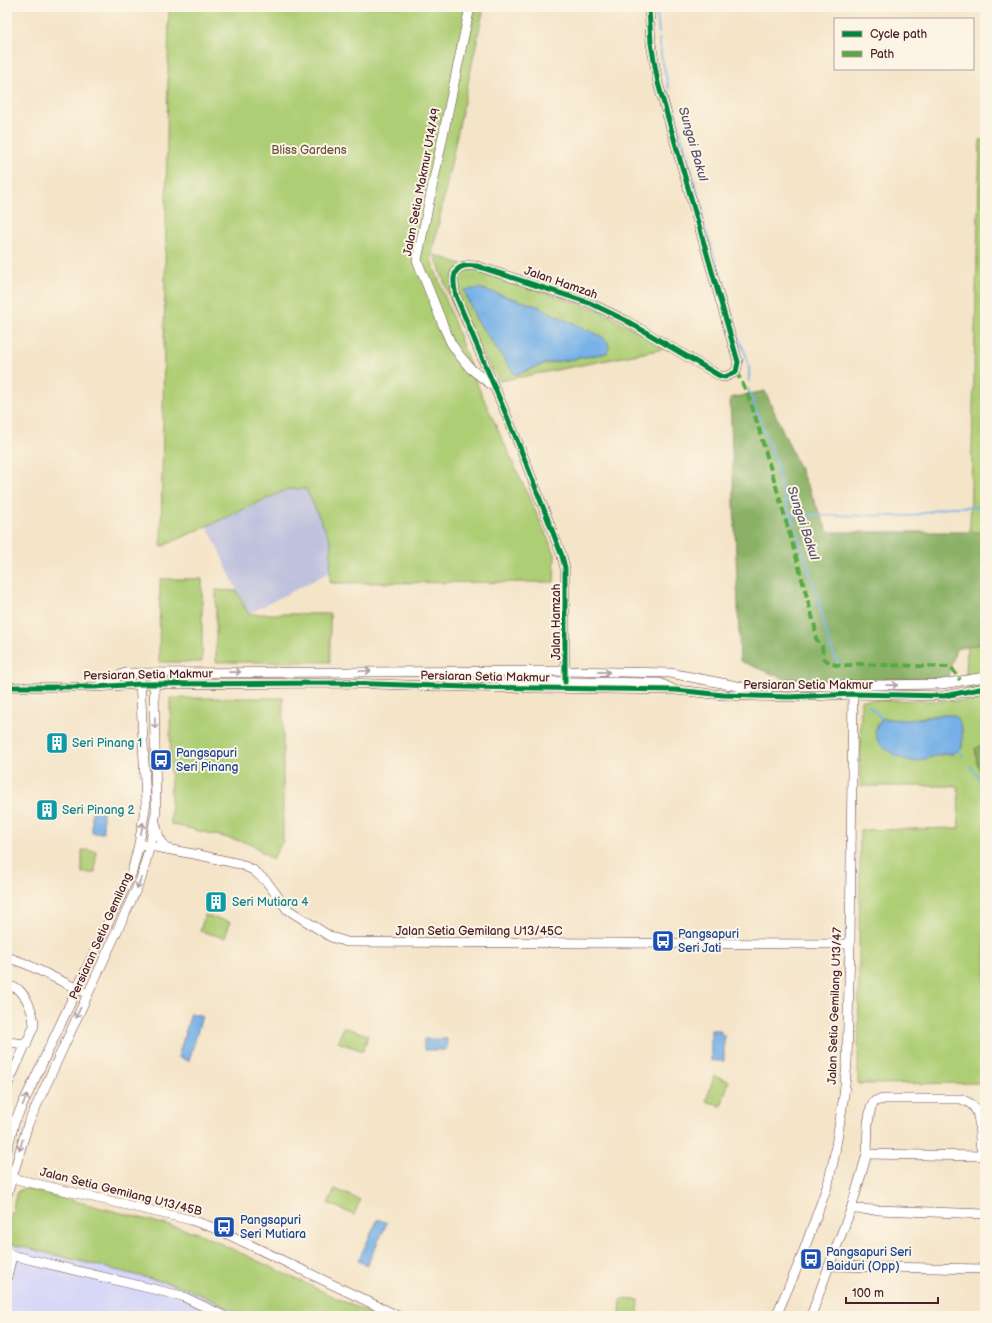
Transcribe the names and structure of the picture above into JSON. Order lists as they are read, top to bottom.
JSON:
{
  "streets": {
    "street": [
      "Jalan Setia Makmur U14/49",
      "Jalan Hamzah",
      "Persiaran Setia Makmur",
      "Jalan Setia Gemilang U13/45C",
      "Persiaran Setia Gemilang",
      "Jalan Setia Gemilang U13/47",
      "Jalan Setia Gemilang U13/45B"
    ]
  },
  "crossings": [
    ["Jalan Setia Makmur U14/49", "Jalan Hamzah"],
    ["Jalan Hamzah", "Persiaran Setia Makmur"],
    ["Persiaran Setia Makmur", "Persiaran Setia Gemilang"],
    ["Persiaran Setia Makmur", "Jalan Setia Gemilang U13/47"],
    ["Jalan Setia Gemilang U13/45C", "Persiaran Setia Gemilang"],
    ["Jalan Setia Gemilang U13/45C", "Jalan Setia Gemilang U13/47"],
    ["Persiaran Setia Gemilang", "Jalan Setia Gemilang U13/45B"]
  ],
  "water": ["Sungai Bakul"],
  "parks": ["Bliss Gardens"],
  "places": {
    "building": ["Seri Pinang 1", "Seri Pinang 2", "Seri Mutiara 4"],
    "bus stop": [
      "Pangsapuri Seri Pinang",
      "Pangsapuri Seri Jati",
      "Pangsapuri Seri Mutiara",
      "Pangsapuri Seri Baiduri (Opp)"
    ]
  },
  "legend": ["Cycle path", "Path"],
  "scale_bar": "100 m"
}
